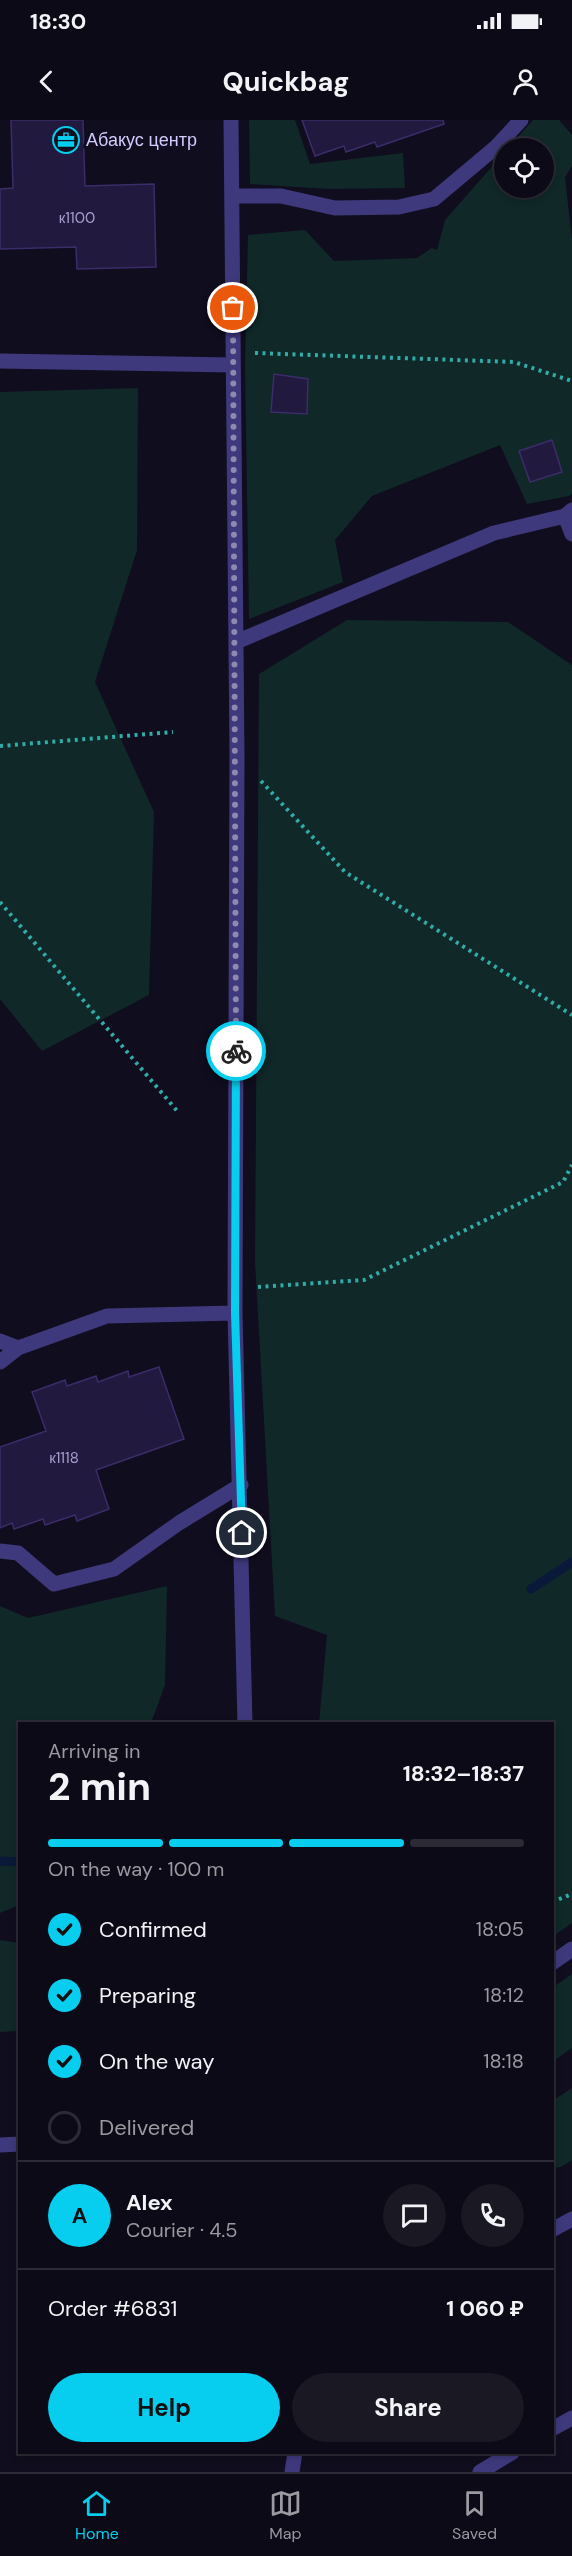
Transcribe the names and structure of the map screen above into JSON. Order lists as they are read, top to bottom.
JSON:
{
  "places": {
    "office": ["Абакус центр"]
  },
  "house_numbers": ["к1100", "к1118"],
  "page": {
    "status": "18:30",
    "header": "Quickbag",
    "heading": ["2 min", "Arriving in", "18:32–18:37"],
    "panel": [
      "Alex",
      "Courier · 4.5",
      "Order #6831",
      "1 060 ₽"
    ],
    "bar": "On the way · 100 m",
    "list": [
      ["Confirmed", "18:05"],
      ["Preparing", "18:12"],
      ["On the way", "18:18"],
      "Delivered"
    ],
    "round": "A",
    "buttons": ["Help", "Share"],
    "tabs": ["Home", "Map", "Saved"]
  }
}
